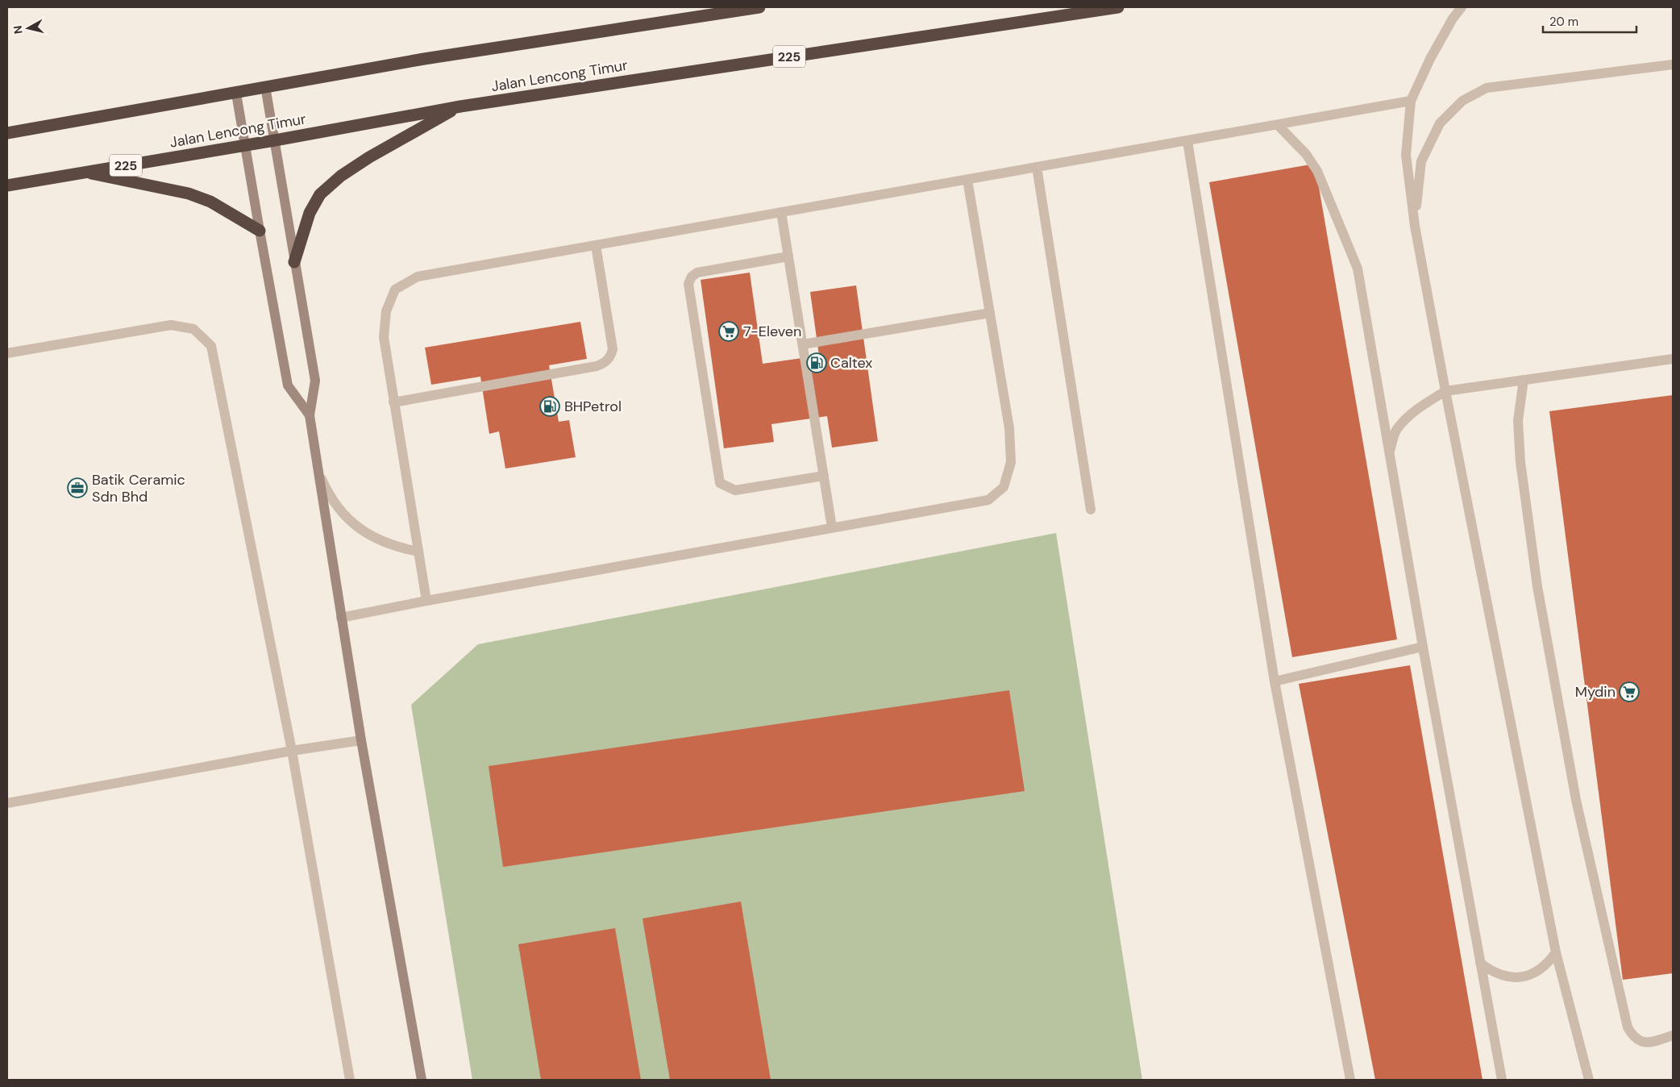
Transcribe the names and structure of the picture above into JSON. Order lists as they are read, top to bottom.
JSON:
{
  "streets": {
    "highway": ["225", "Jalan Lencong Timur"]
  },
  "places": {
    "supermarket": ["7-Eleven", "Mydin"],
    "fuel station": ["Caltex", "BHPetrol"],
    "office": ["Batik Ceramic Sdn Bhd"]
  },
  "scale_bar": "20 m",
  "north": "left"
}
